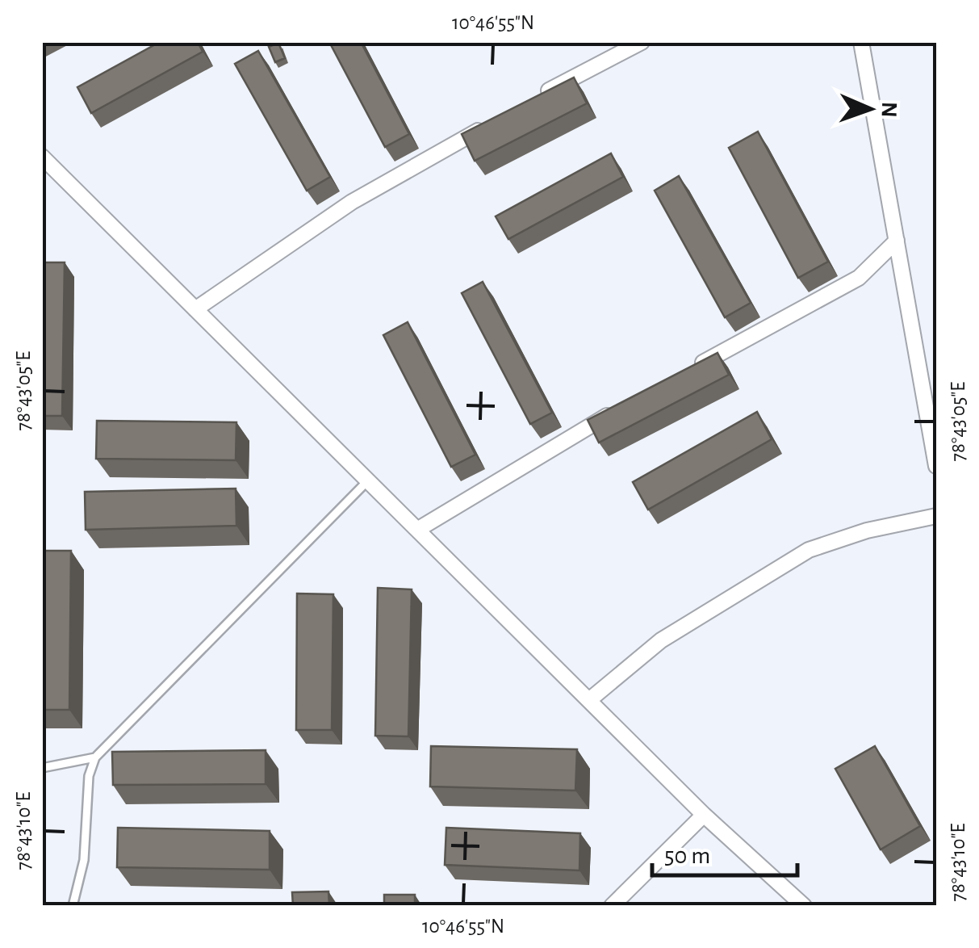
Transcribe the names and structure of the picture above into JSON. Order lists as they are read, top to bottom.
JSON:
{
  "scale_bar": "50 m",
  "north": "right",
  "coordinates": ["10°46'55\"N", "78°43'05\"E", "78°43'10\"E"]
}
